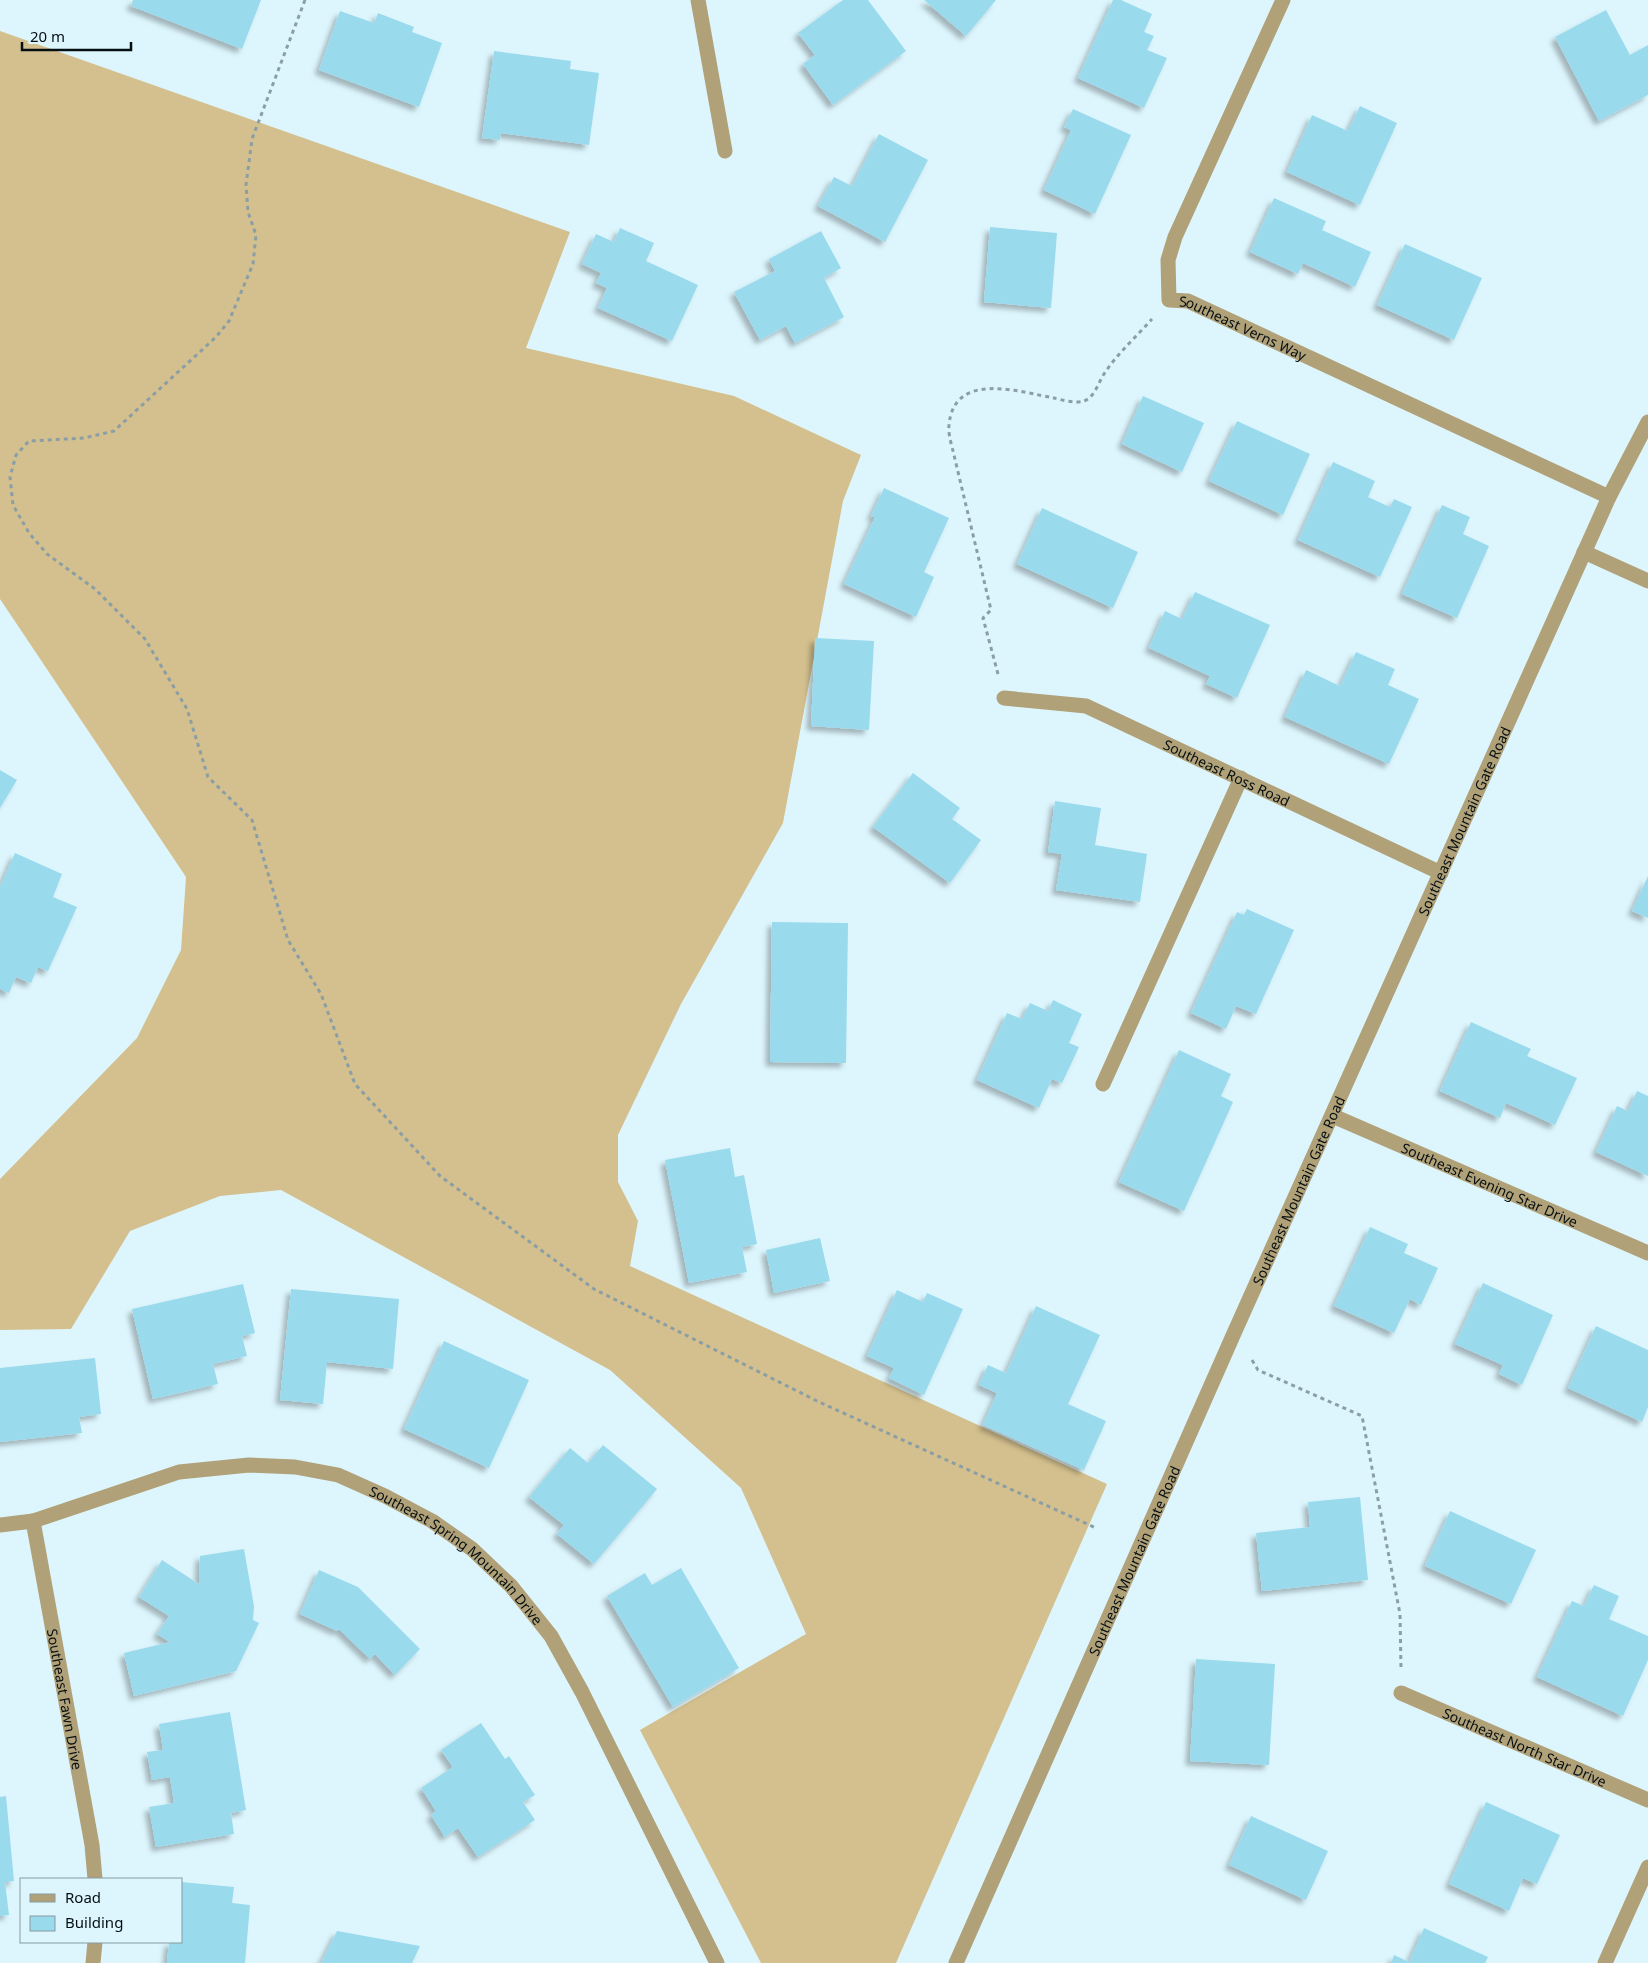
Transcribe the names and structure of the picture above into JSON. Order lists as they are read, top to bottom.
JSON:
{
  "streets": {
    "street": [
      "Southeast Verns Way",
      "Southeast Ross Road",
      "Southeast Mountain Gate Road",
      "Southeast Evening Star Drive",
      "Southeast Spring Mountain Drive",
      "Southeast Fawn Drive",
      "Southeast North Star Drive"
    ]
  },
  "crossings": [
    ["Southeast Verns Way", "Southeast Mountain Gate Road"],
    ["Southeast Ross Road", "Southeast Mountain Gate Road"],
    ["Southeast Mountain Gate Road", "Southeast Evening Star Drive"],
    ["Southeast Spring Mountain Drive", "Southeast Fawn Drive"]
  ],
  "legend": ["Road", "Building"],
  "scale_bar": "20 m"
}
